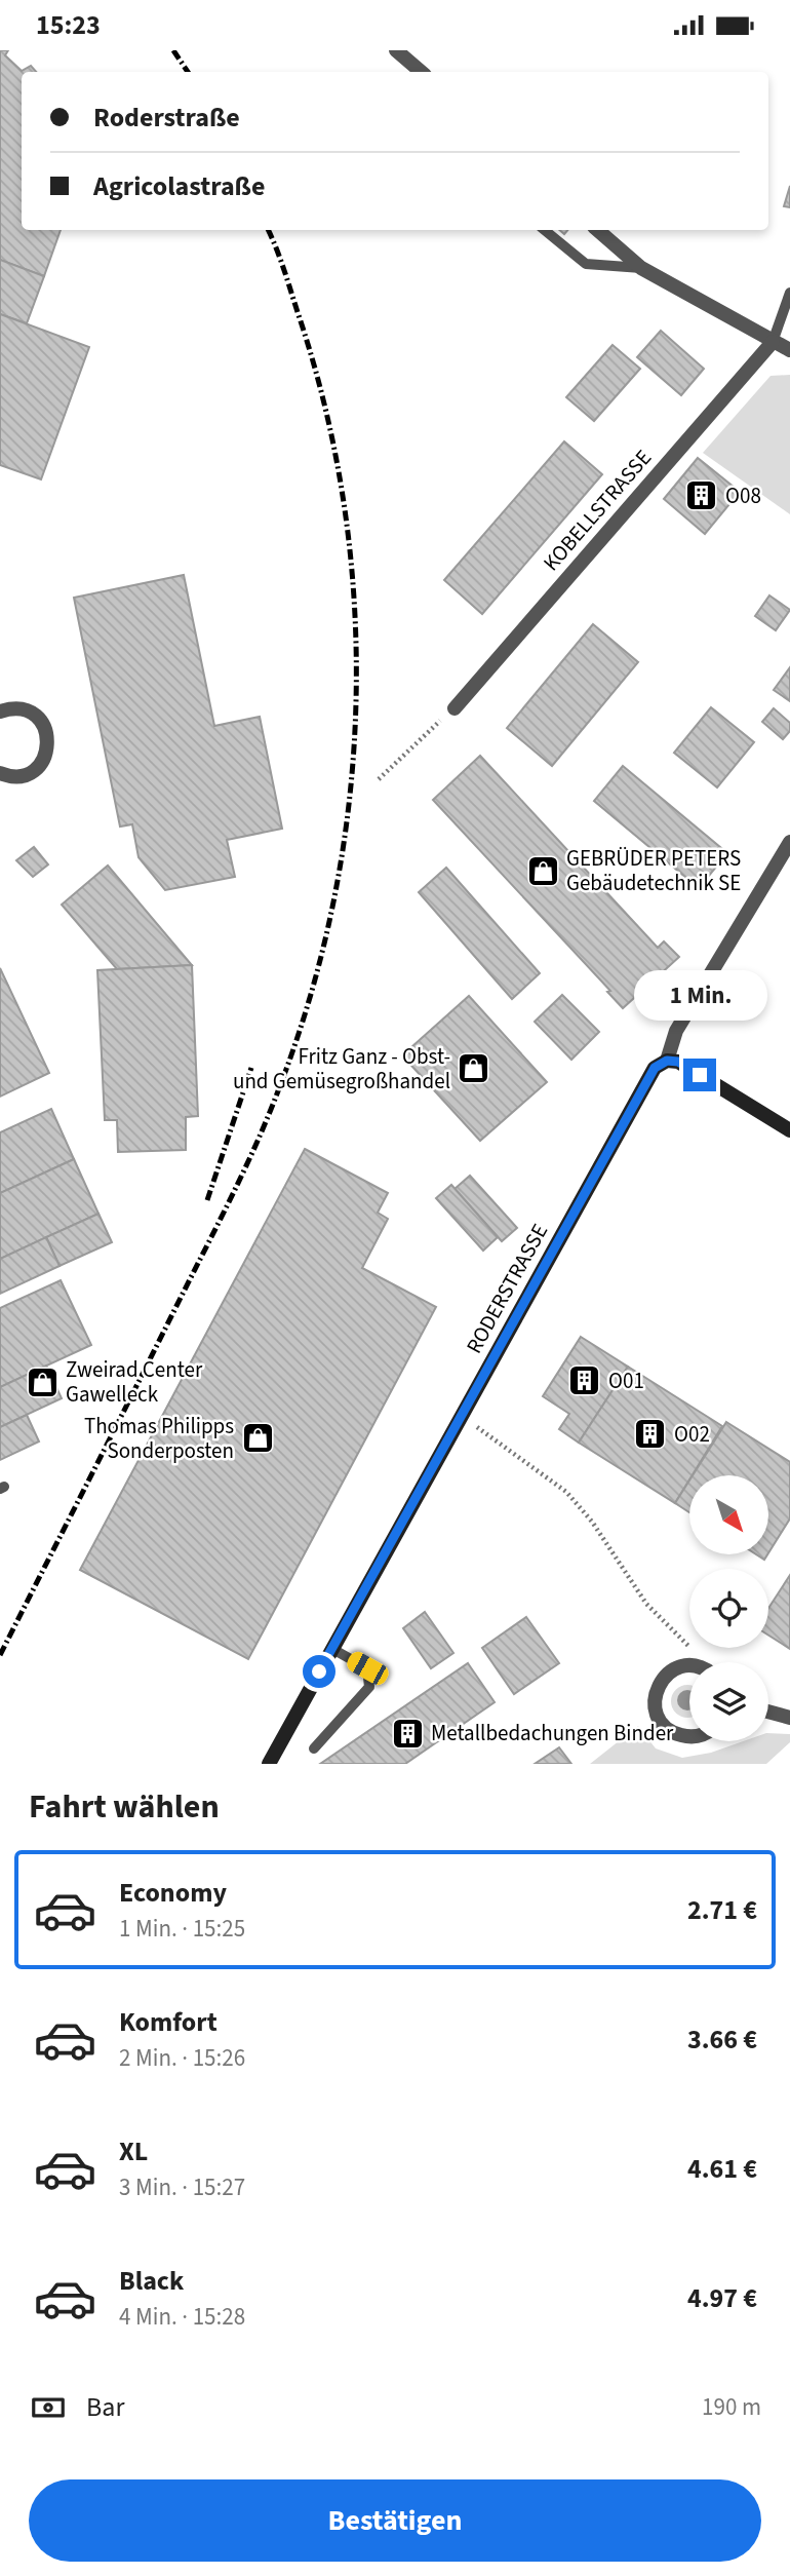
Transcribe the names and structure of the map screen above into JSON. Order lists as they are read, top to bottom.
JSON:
{
  "streets": {
    "street": ["KOBELLSTRASSE", "RODERSTRASSE"]
  },
  "places": {
    "building": [
      "O08",
      "O01",
      "O02",
      "Metallbedachungen Binder"
    ],
    "shop": [
      "GEBRÜDER PETERS Gebäudetechnik SE",
      "Fritz Ganz - Obst- und Gemüsegroßhandel",
      "Zweirad Center Gawelleck",
      "Thomas Philipps Sonderposten"
    ]
  },
  "north": "bottom right",
  "page": {
    "status": "15:23",
    "banner": ["Roderstraße", "Agricolastraße"],
    "bubble": "1 Min.",
    "heading": "Fahrt wählen",
    "list": [
      {
        "name": "Economy",
        "note": "1 Min. · 15:25",
        "value": "2.71 €"
      },
      {
        "name": "Komfort",
        "note": "2 Min. · 15:26",
        "value": "3.66 €"
      },
      {
        "name": "XL",
        "note": "3 Min. · 15:27",
        "value": "4.61 €"
      },
      {
        "name": "Black",
        "note": "4 Min. · 15:28",
        "value": "4.97 €"
      }
    ],
    "pay": ["Bar", "190 m"],
    "buttons": "Bestätigen"
  }
}
